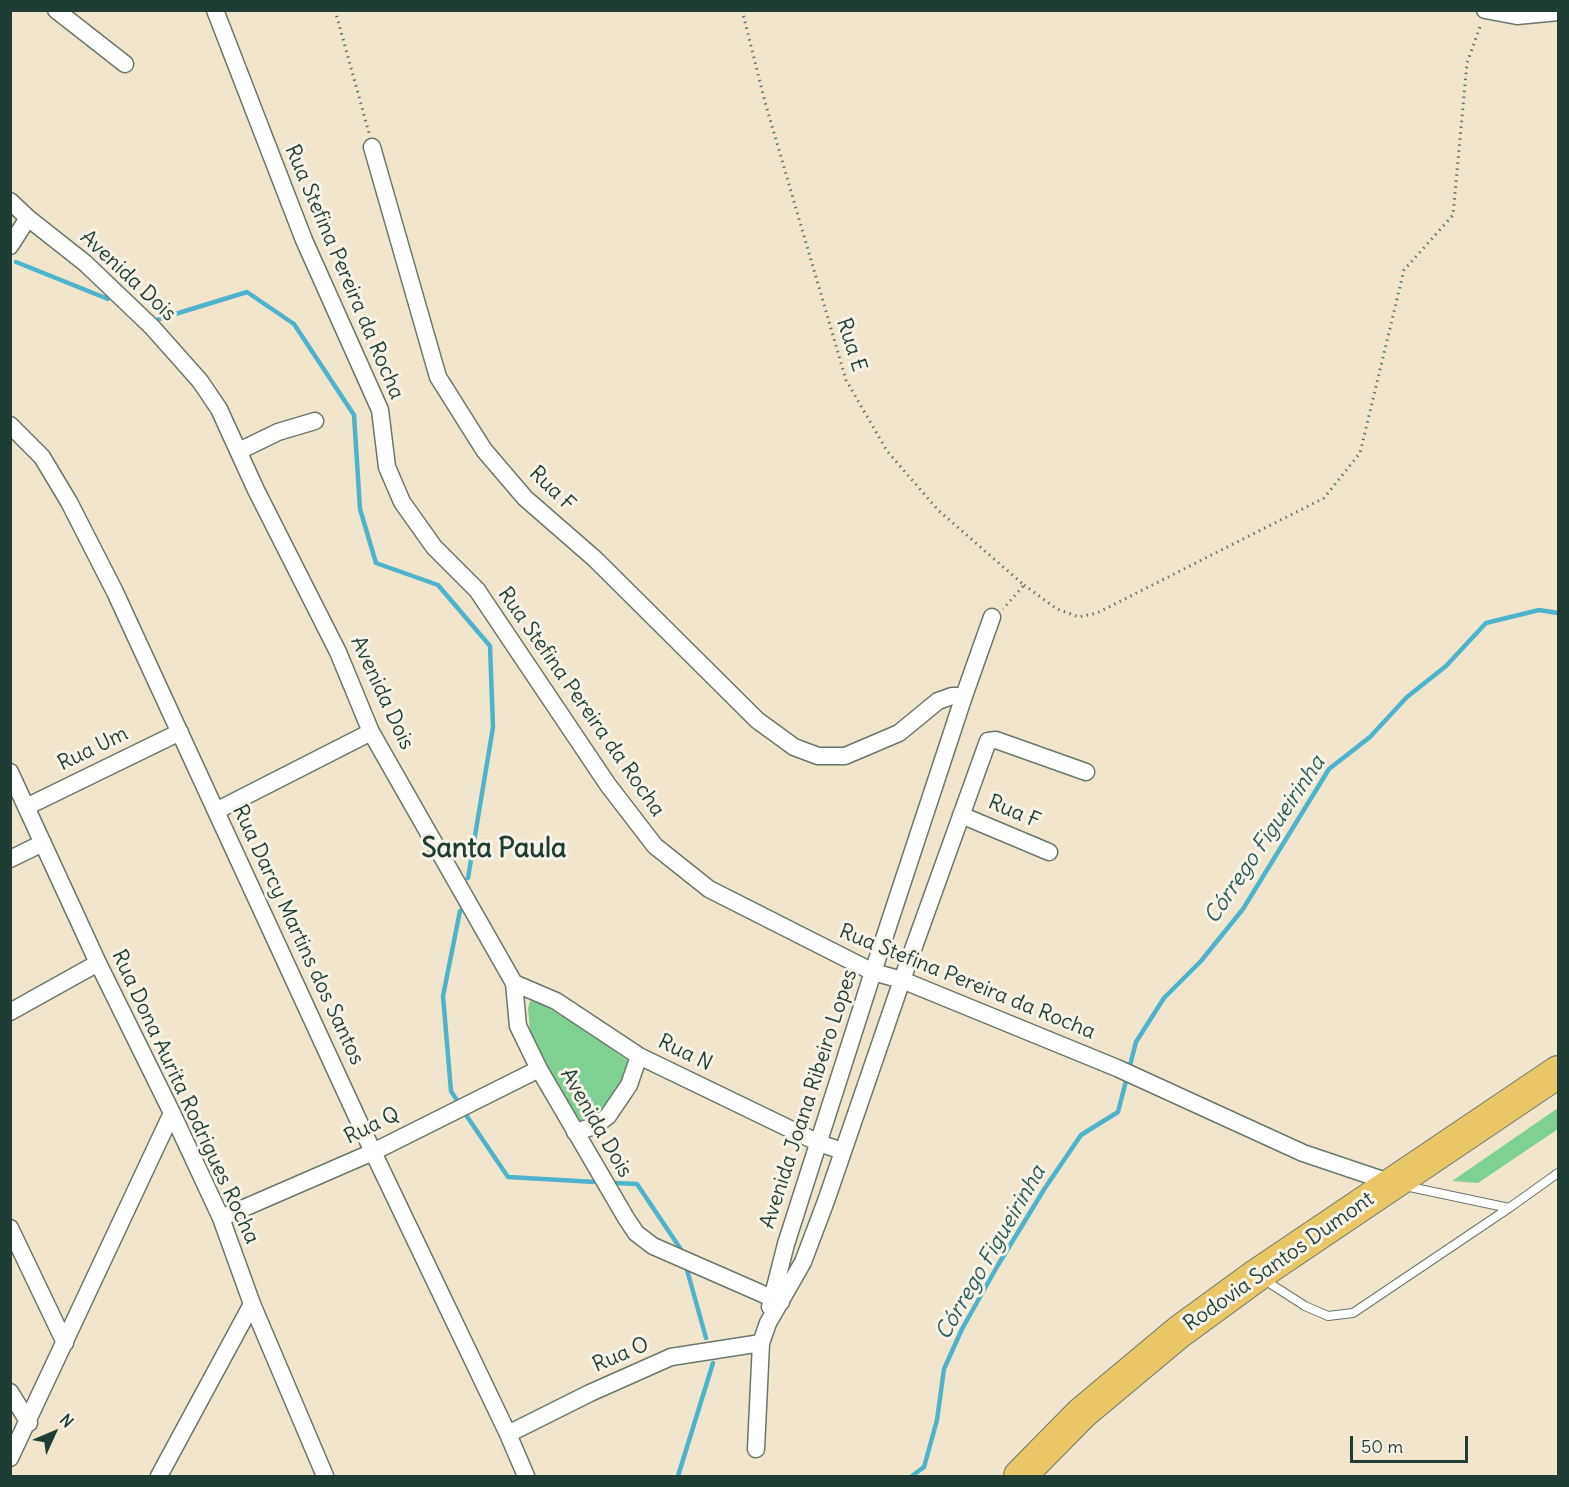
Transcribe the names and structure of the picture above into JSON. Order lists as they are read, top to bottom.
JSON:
{
  "streets": {
    "highway": ["Rodovia Santos Dumont"],
    "street": [
      "Rua Stefina Pereira da Rocha",
      "Avenida Dois",
      "Rua F",
      "Rua Um",
      "Rua Darcy Martins dos Santos",
      "Rua N",
      "Rua Dona Aurita Rodrigues Rocha",
      "Avenida Joana Ribeiro Lopes",
      "Rua Q",
      "Rua O"
    ],
    "path": ["Rua E"]
  },
  "crossings": [
    ["Rua Stefina Pereira da Rocha", "Avenida Joana Ribeiro Lopes"],
    ["Rua Stefina Pereira da Rocha", "Rodovia Santos Dumont"],
    ["Avenida Dois", "Rua N"],
    ["Avenida Dois", "Avenida Joana Ribeiro Lopes"],
    ["Avenida Dois", "Rua Q"],
    ["Rua F", "Avenida Joana Ribeiro Lopes"],
    ["Rua Um", "Rua Darcy Martins dos Santos"],
    ["Rua Um", "Rua Dona Aurita Rodrigues Rocha"],
    ["Rua Darcy Martins dos Santos", "Rua Q"],
    ["Rua Darcy Martins dos Santos", "Rua O"],
    ["Rua N", "Avenida Joana Ribeiro Lopes"],
    ["Rua Dona Aurita Rodrigues Rocha", "Rua Q"],
    ["Avenida Joana Ribeiro Lopes", "Rua O"]
  ],
  "districts": ["Santa Paula"],
  "water": ["Córrego Figueirinha"],
  "scale_bar": "50 m",
  "north": "top right"
}
